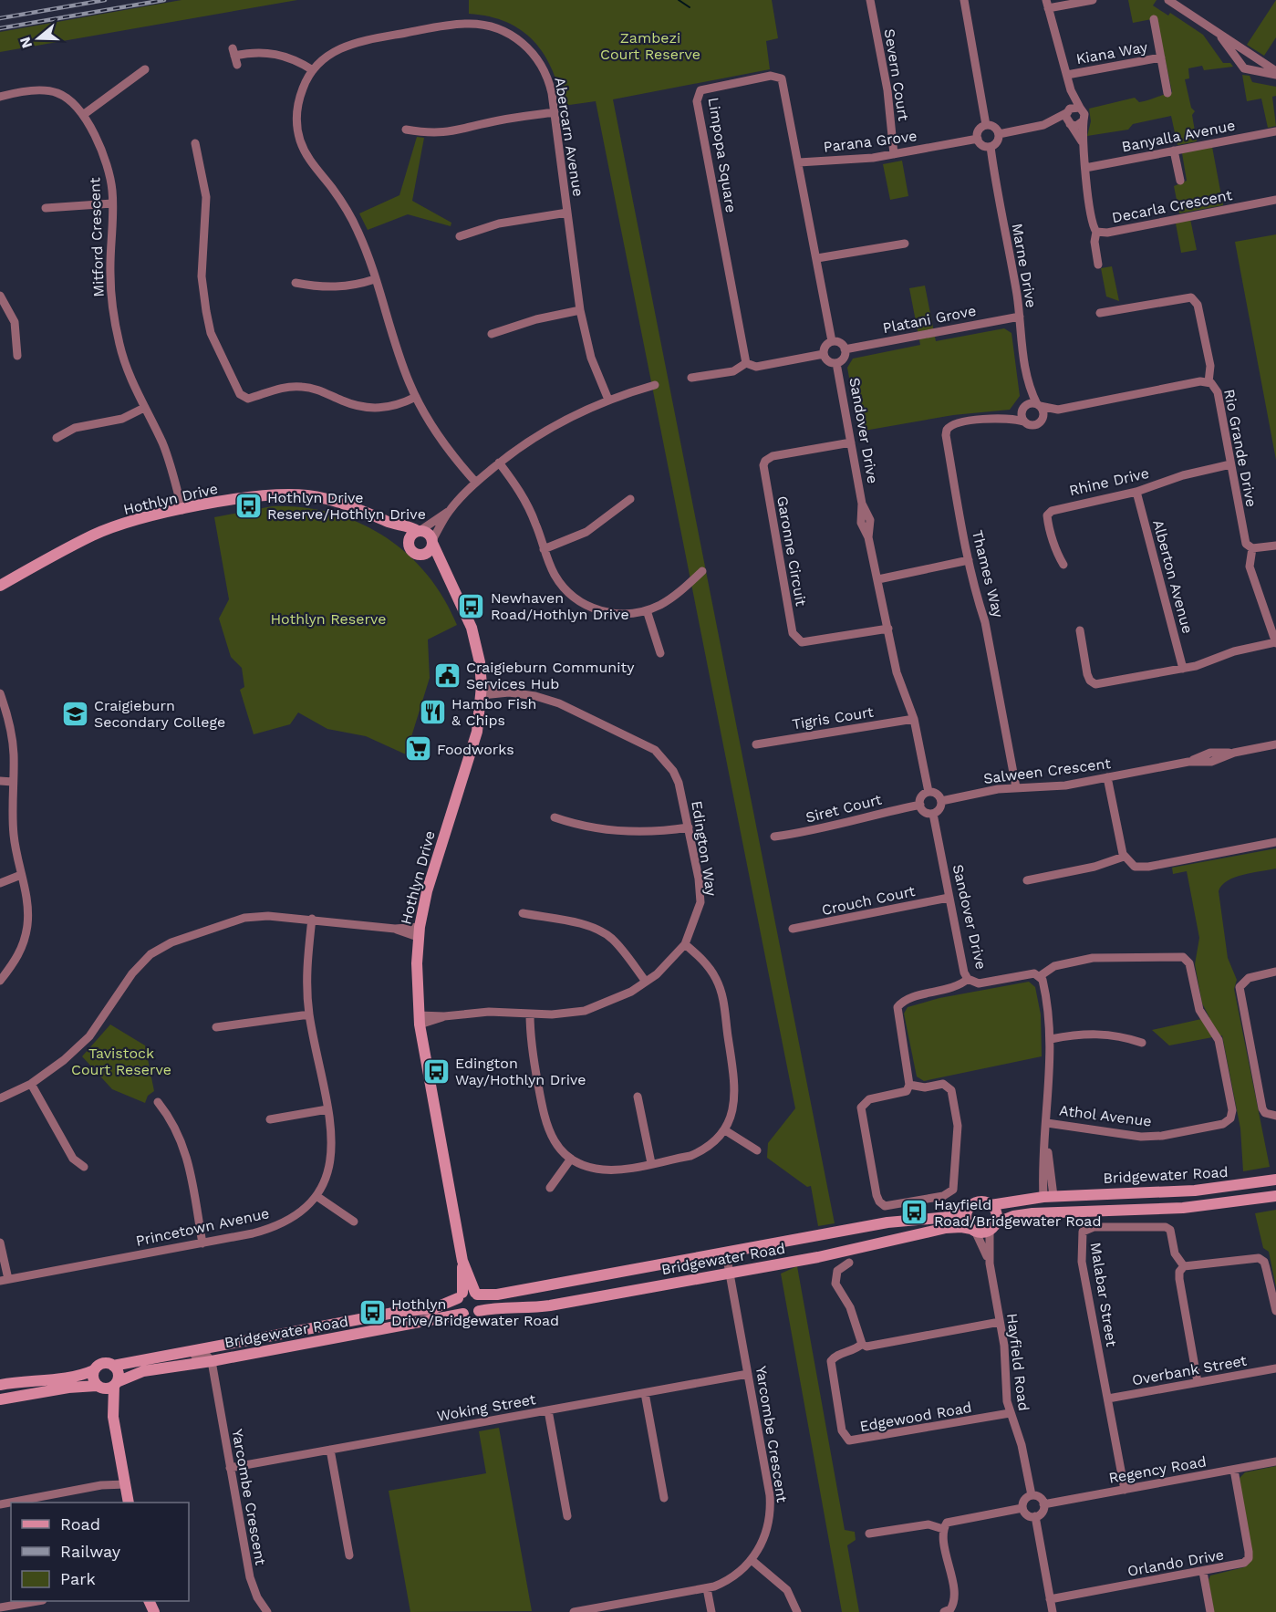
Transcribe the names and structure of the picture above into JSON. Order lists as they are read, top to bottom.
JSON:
{
  "streets": {
    "street": [
      "Kiana Way",
      "Severn Court",
      "Banyalla Avenue",
      "Abercarn Avenue",
      "Parana Grove",
      "Limpopa Square",
      "Decarla Crescent",
      "Mitford Crescent",
      "Marne Drive",
      "Platani Grove",
      "Sandover Drive",
      "Rio Grande Drive",
      "Rhine Drive",
      "Hothlyn Drive",
      "Garonne Circuit",
      "Thames Way",
      "Alberton Avenue",
      "Tigris Court",
      "Salween Crescent",
      "Siret Court",
      "Edington Way",
      "Crouch Court",
      "Athol Avenue",
      "Bridgewater Road",
      "Princetown Avenue",
      "Malabar Street",
      "Hayfield Road",
      "Overbank Street",
      "Woking Street",
      "Edgewood Road",
      "Yarcombe Crescent",
      "Regency Road",
      "Orlando Drive"
    ]
  },
  "crossings": [
    ["Severn Court", "Parana Grove"],
    ["Banyalla Avenue", "Decarla Crescent"],
    ["Parana Grove", "Limpopa Square"],
    ["Parana Grove", "Marne Drive"],
    ["Limpopa Square", "Platani Grove"],
    ["Limpopa Square", "Sandover Drive"],
    ["Mitford Crescent", "Hothlyn Drive"],
    ["Marne Drive", "Platani Grove"],
    ["Marne Drive", "Rio Grande Drive"],
    ["Marne Drive", "Thames Way"],
    ["Platani Grove", "Sandover Drive"],
    ["Sandover Drive", "Garonne Circuit"],
    ["Sandover Drive", "Tigris Court"],
    ["Sandover Drive", "Salween Crescent"],
    ["Sandover Drive", "Siret Court"],
    ["Sandover Drive", "Crouch Court"],
    ["Sandover Drive", "Athol Avenue"],
    ["Rio Grande Drive", "Rhine Drive"],
    ["Rio Grande Drive", "Thames Way"],
    ["Rhine Drive", "Alberton Avenue"],
    ["Hothlyn Drive", "Edington Way"],
    ["Hothlyn Drive", "Bridgewater Road"],
    ["Thames Way", "Salween Crescent"],
    ["Salween Crescent", "Siret Court"],
    ["Bridgewater Road", "Hayfield Road"],
    ["Bridgewater Road", "Yarcombe Crescent"],
    ["Malabar Street", "Overbank Street"],
    ["Malabar Street", "Regency Road"],
    ["Hayfield Road", "Edgewood Road"],
    ["Hayfield Road", "Regency Road"],
    ["Woking Street", "Yarcombe Crescent"],
    ["Regency Road", "Orlando Drive"]
  ],
  "parks": ["Zambezi Court Reserve", "Hothlyn Reserve", "Tavistock Court Reserve"],
  "places": {
    "bus stop": [
      "Hothlyn Drive Reserve/Hothlyn Drive",
      "Newhaven Road/Hothlyn Drive",
      "Edington Way/Hothlyn Drive",
      "Hayfield Road/Bridgewater Road",
      "Hothlyn Drive/Bridgewater Road"
    ],
    "public building": ["Craigieburn Community Services Hub"],
    "restaurant": ["Hambo Fish & Chips"],
    "school or university": ["Craigieburn Secondary College"],
    "supermarket": ["Foodworks"]
  },
  "legend": ["Road", "Railway", "Park"],
  "north": "left"
}
